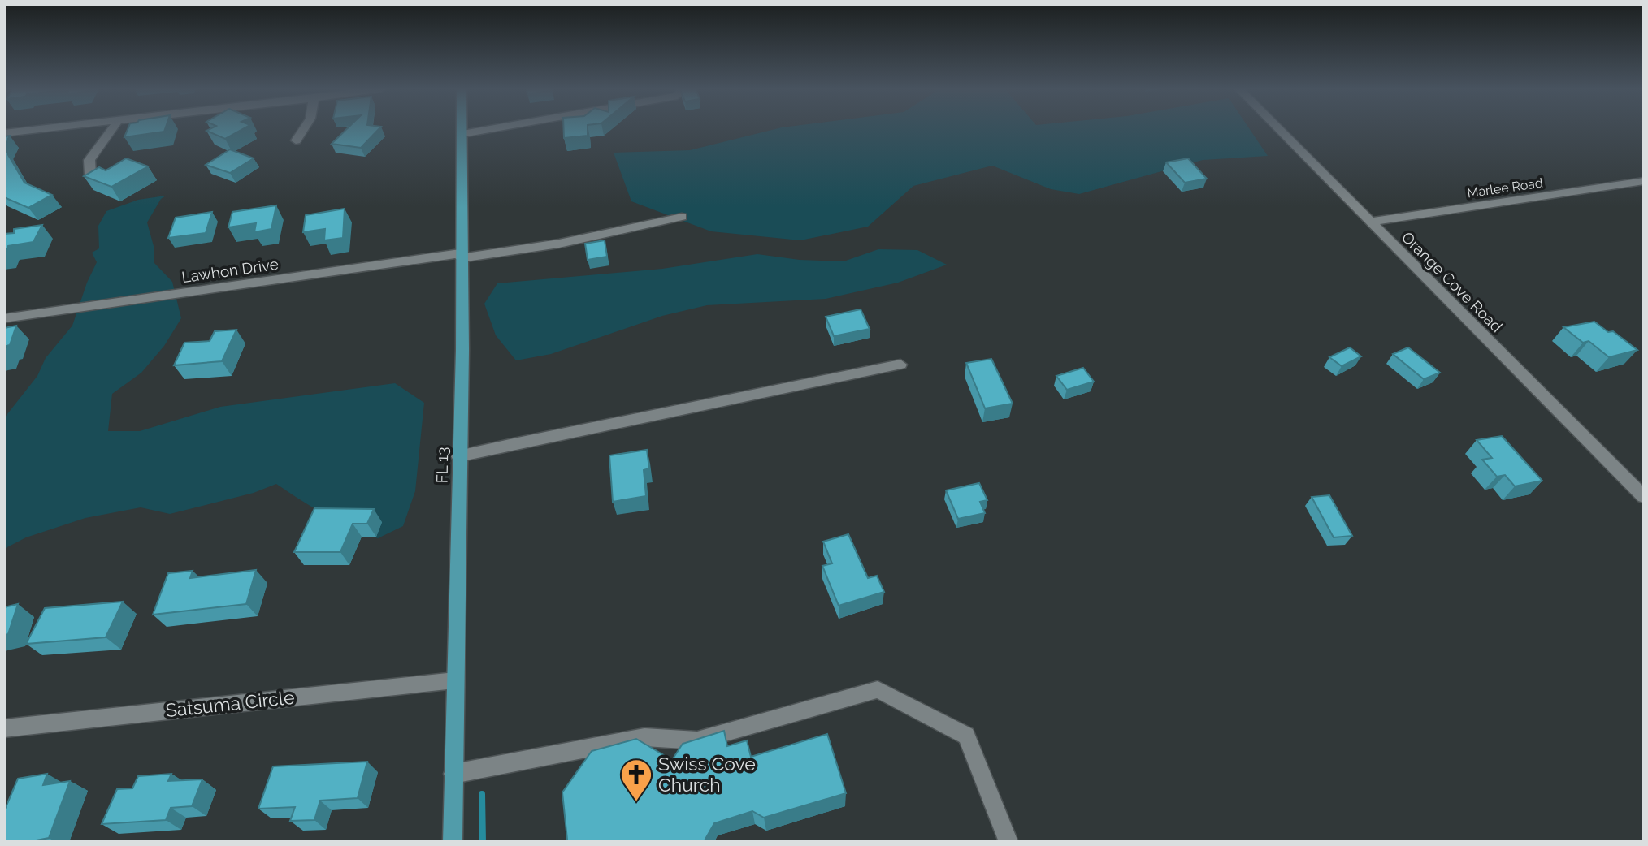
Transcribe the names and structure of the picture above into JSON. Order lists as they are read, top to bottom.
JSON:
{
  "streets": {
    "main road": ["FL 13"],
    "street": [
      "Marlee Road",
      "Lawhon Drive",
      "Orange Cove Road",
      "Satsuma Circle"
    ]
  },
  "crossings": [
    ["Marlee Road", "Orange Cove Road"],
    ["Lawhon Drive", "FL 13"],
    ["FL 13", "Satsuma Circle"]
  ],
  "places": {
    "church": ["Swiss Cove Church"]
  }
}
